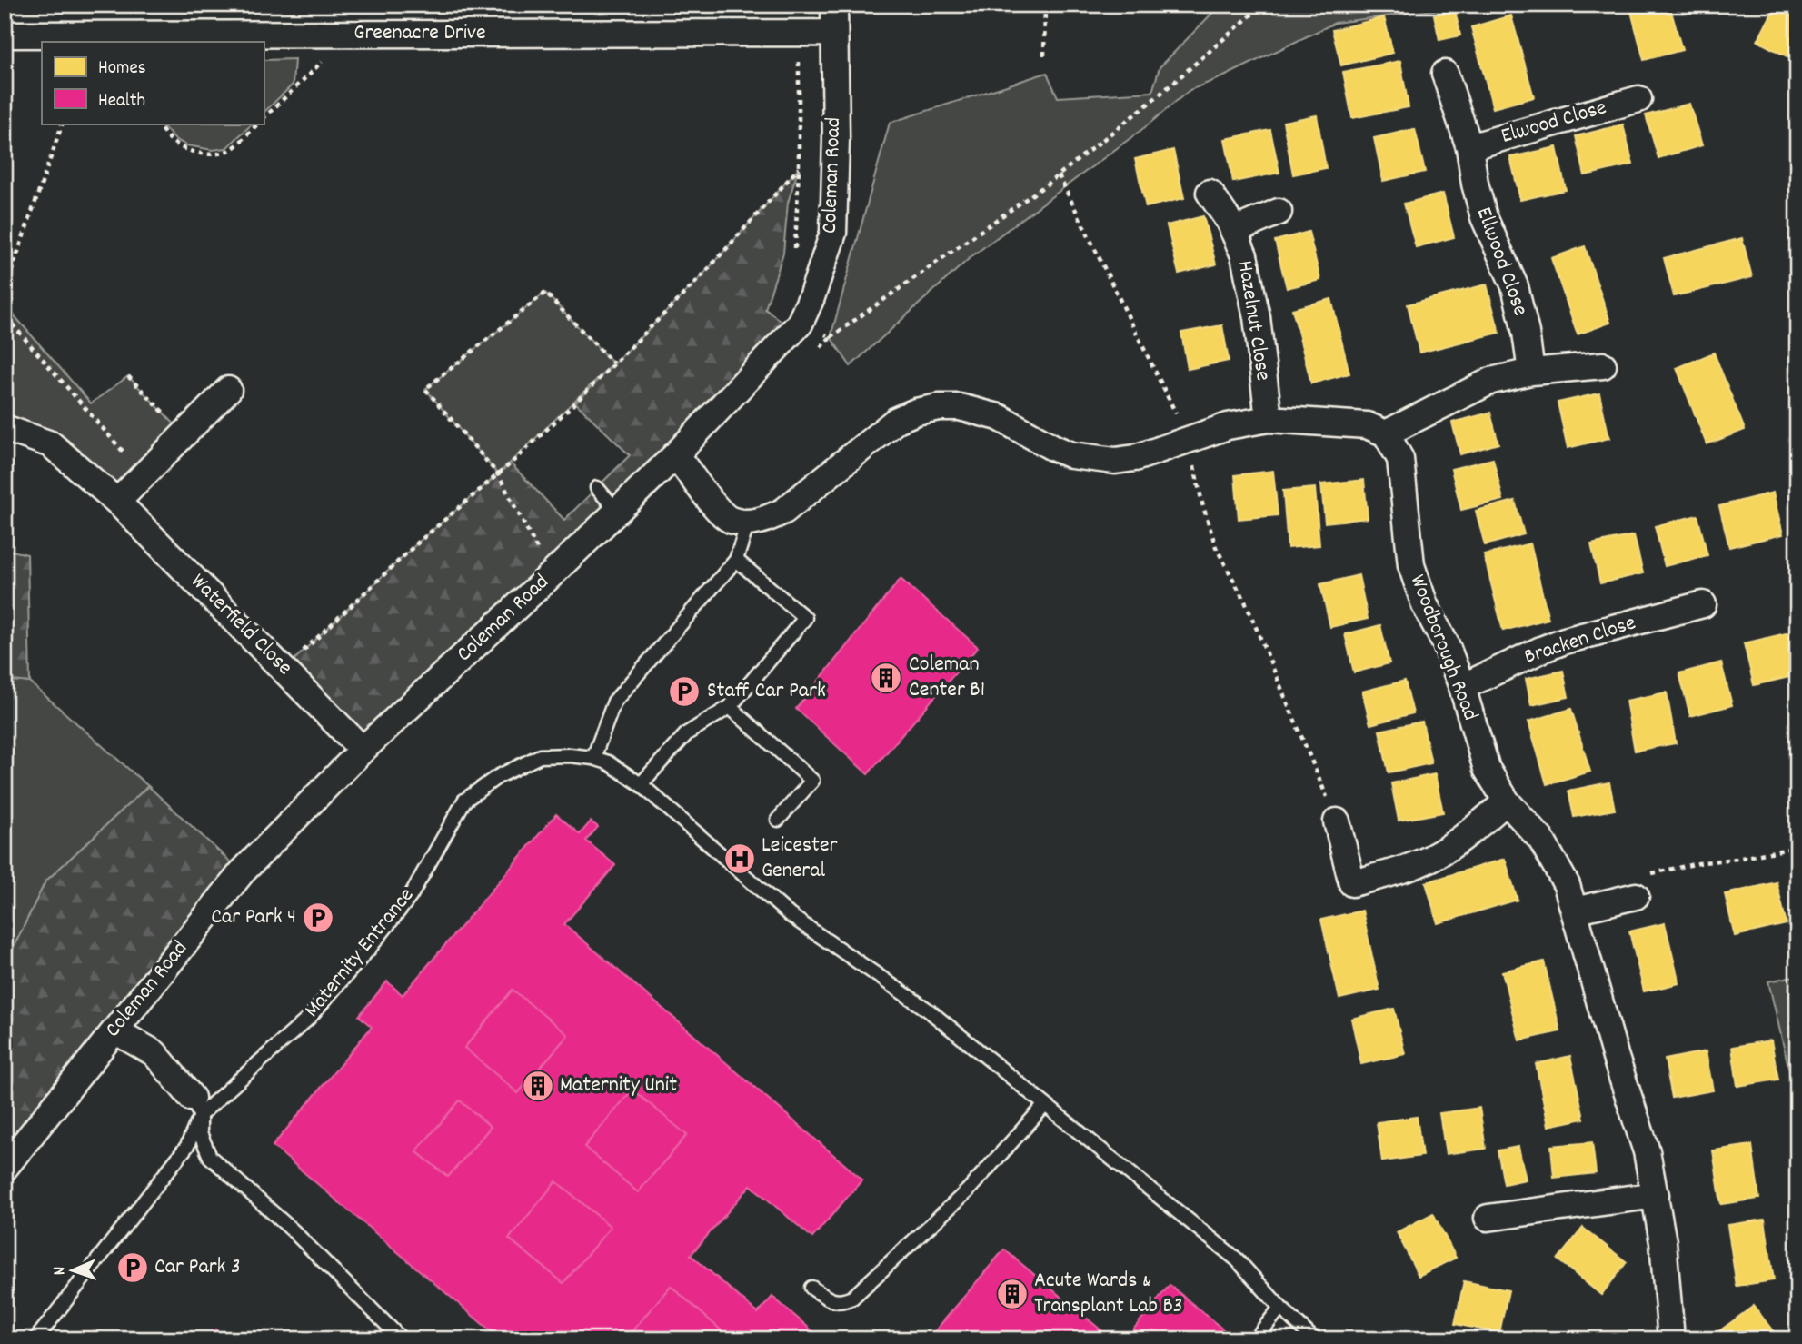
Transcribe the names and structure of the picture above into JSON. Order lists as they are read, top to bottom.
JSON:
{
  "streets": {
    "street": [
      "Greenacre Drive",
      "Elwood Close",
      "Coleman Road",
      "Ellwood Close",
      "Hazelnut Close",
      "Waterfield Close",
      "Bracken Close",
      "Woodborough Road"
    ],
    "lane": ["Maternity Entrance"]
  },
  "crossings": [
    ["Greenacre Drive", "Coleman Road"],
    ["Elwood Close", "Ellwood Close"],
    ["Coleman Road", "Waterfield Close"],
    ["Bracken Close", "Woodborough Road"]
  ],
  "places": {
    "building": ["Coleman Center B1", "Maternity Unit", "Acute Wards & Transplant Lab B3"],
    "parking": ["Staff Car Park", "Car Park 4", "Car Park 3"],
    "hospital": ["Leicester General"]
  },
  "legend": ["Homes", "Health"],
  "north": "left"
}
